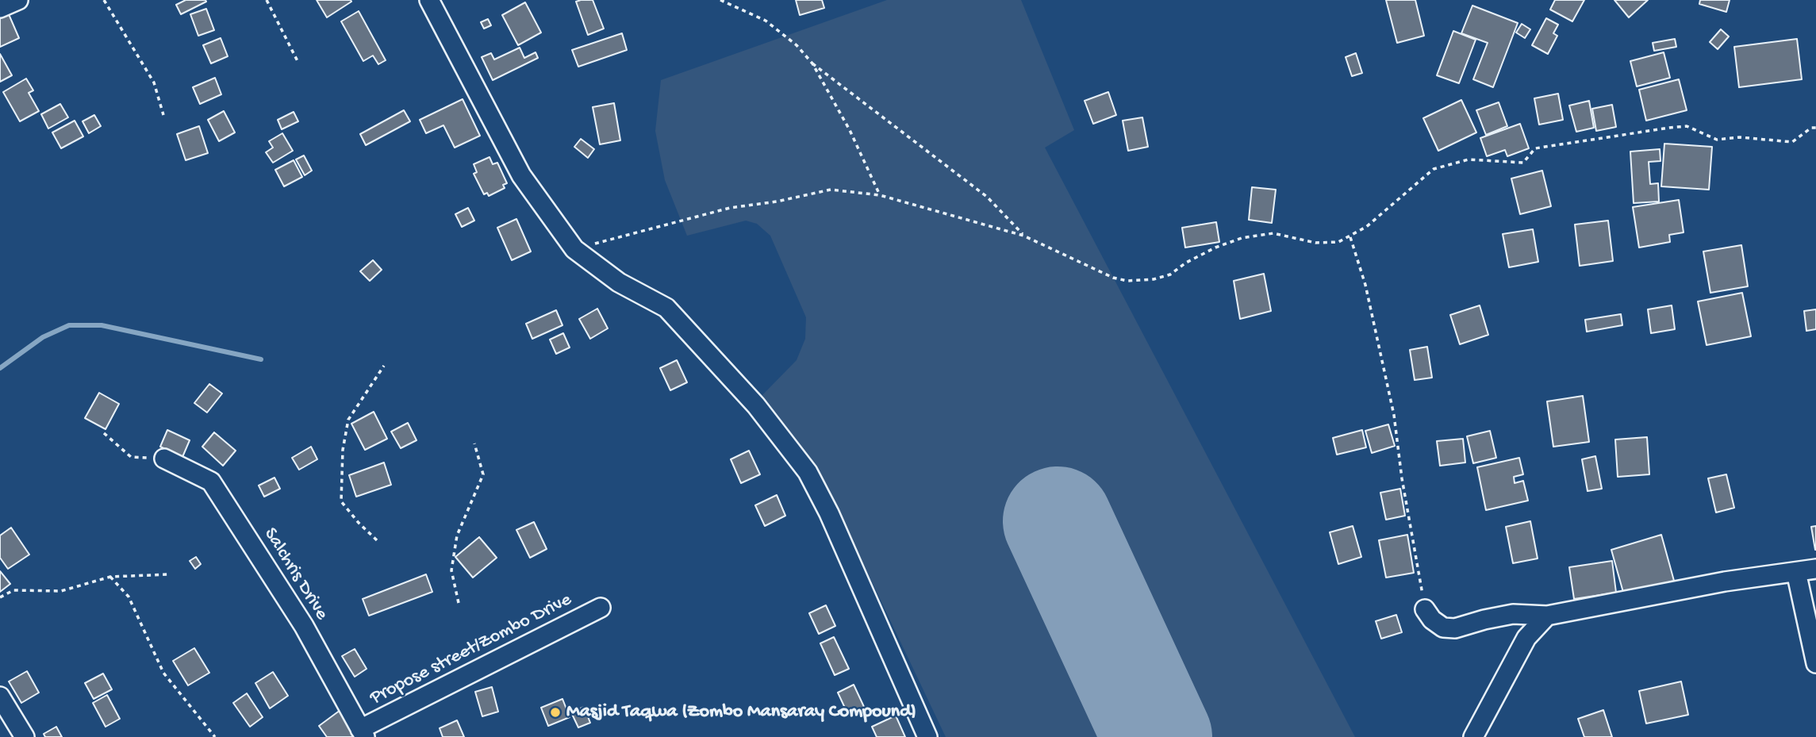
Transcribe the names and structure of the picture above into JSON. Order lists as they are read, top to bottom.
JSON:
{
  "streets": {
    "street": ["Salchris Drive", "Propose street/Zombo Drive"]
  },
  "crossings": [
    ["Salchris Drive", "Propose street/Zombo Drive"]
  ],
  "places": ["Masjid Taqwa (Zombo Mansaray Compound)"]
}
